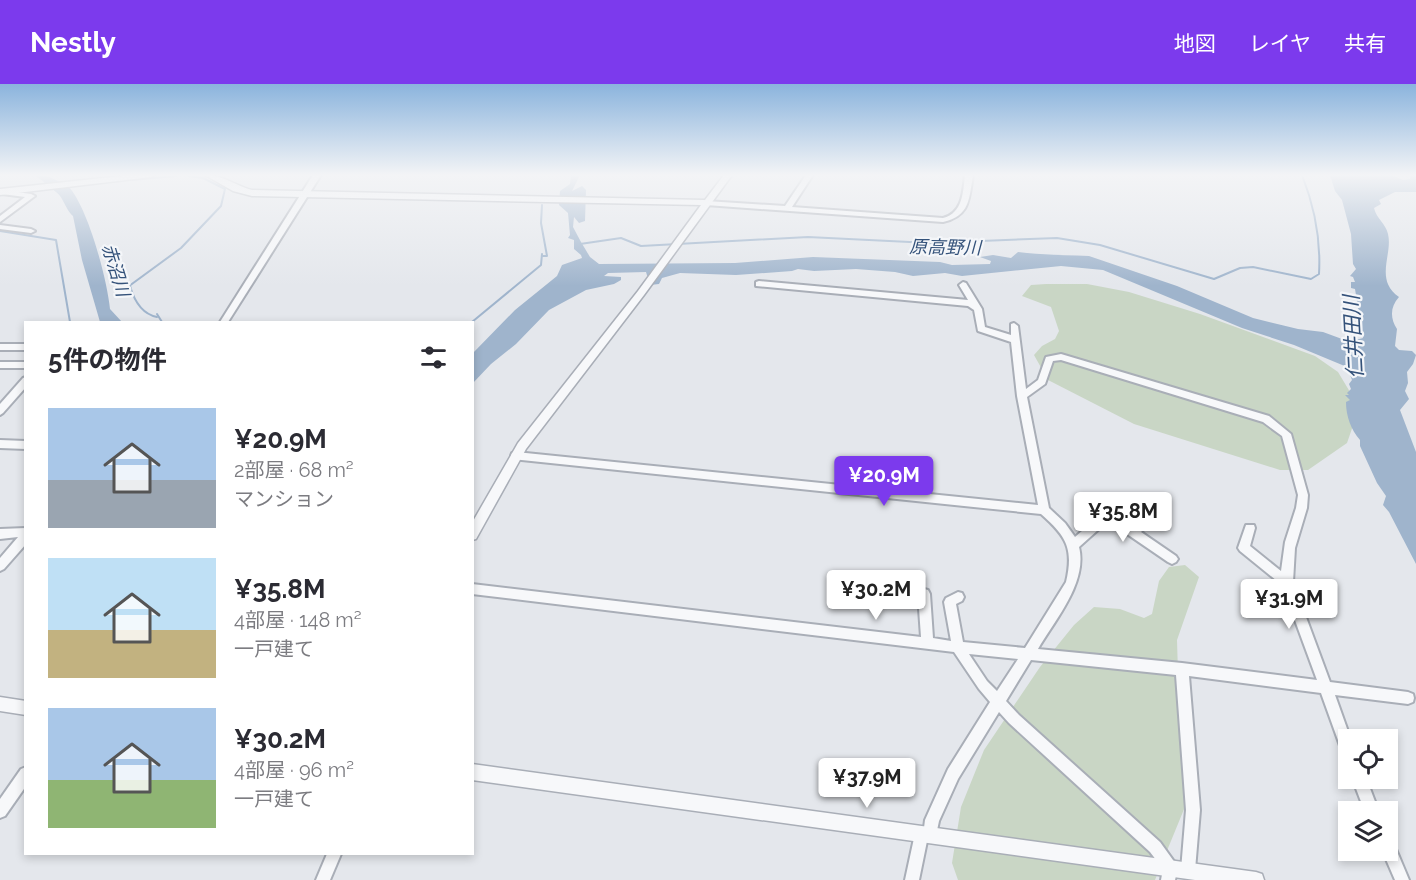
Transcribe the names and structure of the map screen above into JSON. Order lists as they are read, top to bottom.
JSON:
{
  "water": ["原高野川", "赤沼川", "仁井田川"],
  "page": {
    "header": "Nestly",
    "nav": ["地図", "レイヤ", "共有"],
    "heading": "5件の物件",
    "list": [
      {
        "name": "¥20.9M",
        "note": "2部屋 · 68 m² · マンション"
      },
      {
        "name": "¥35.8M",
        "note": "4部屋 · 148 m² · 一戸建て"
      },
      {
        "name": "¥30.2M",
        "note": "4部屋 · 96 m² · 一戸建て"
      }
    ],
    "price": [
      "¥20.9M",
      "¥35.8M",
      "¥30.2M",
      "¥31.9M",
      "¥37.9M"
    ]
  }
}
